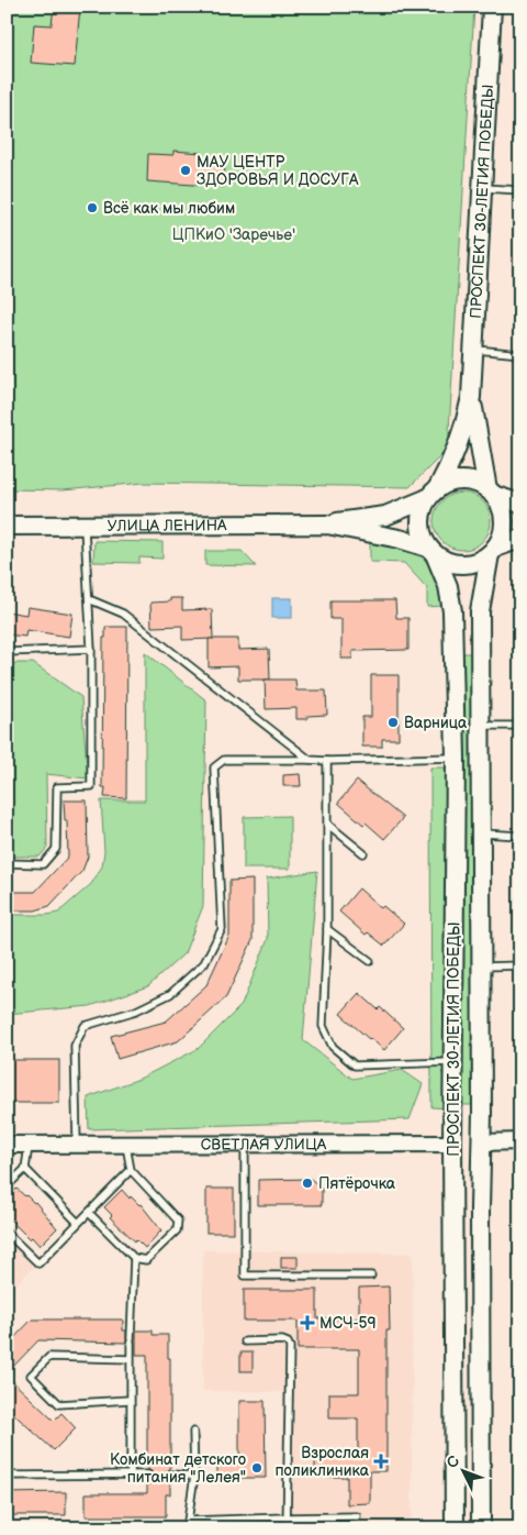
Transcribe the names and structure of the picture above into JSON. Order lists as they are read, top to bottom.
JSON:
{
  "streets": {
    "main road": ["ПРОСПЕКТ 30-ЛЕТИЯ ПОБЕДЫ", "УЛИЦА ЛЕНИНА", "СВЕТЛАЯ УЛИЦА"]
  },
  "crossings": [
    ["ПРОСПЕКТ 30-ЛЕТИЯ ПОБЕДЫ", "УЛИЦА ЛЕНИНА"],
    ["ПРОСПЕКТ 30-ЛЕТИЯ ПОБЕДЫ", "СВЕТЛАЯ УЛИЦА"]
  ],
  "parks": ["ЦПКиО 'Заречье'"],
  "places": {
    "other": [
      "МАУ ЦЕНТР ЗДОРОВЬЯ И ДОСУГА",
      "Всё как мы любим",
      "Варница",
      "Пятёрочка",
      "Комбинат детского питания \"Лелея\""
    ],
    "health": ["МСЧ-59", "Взрослая поликлиника"]
  },
  "north": "top left"
}
